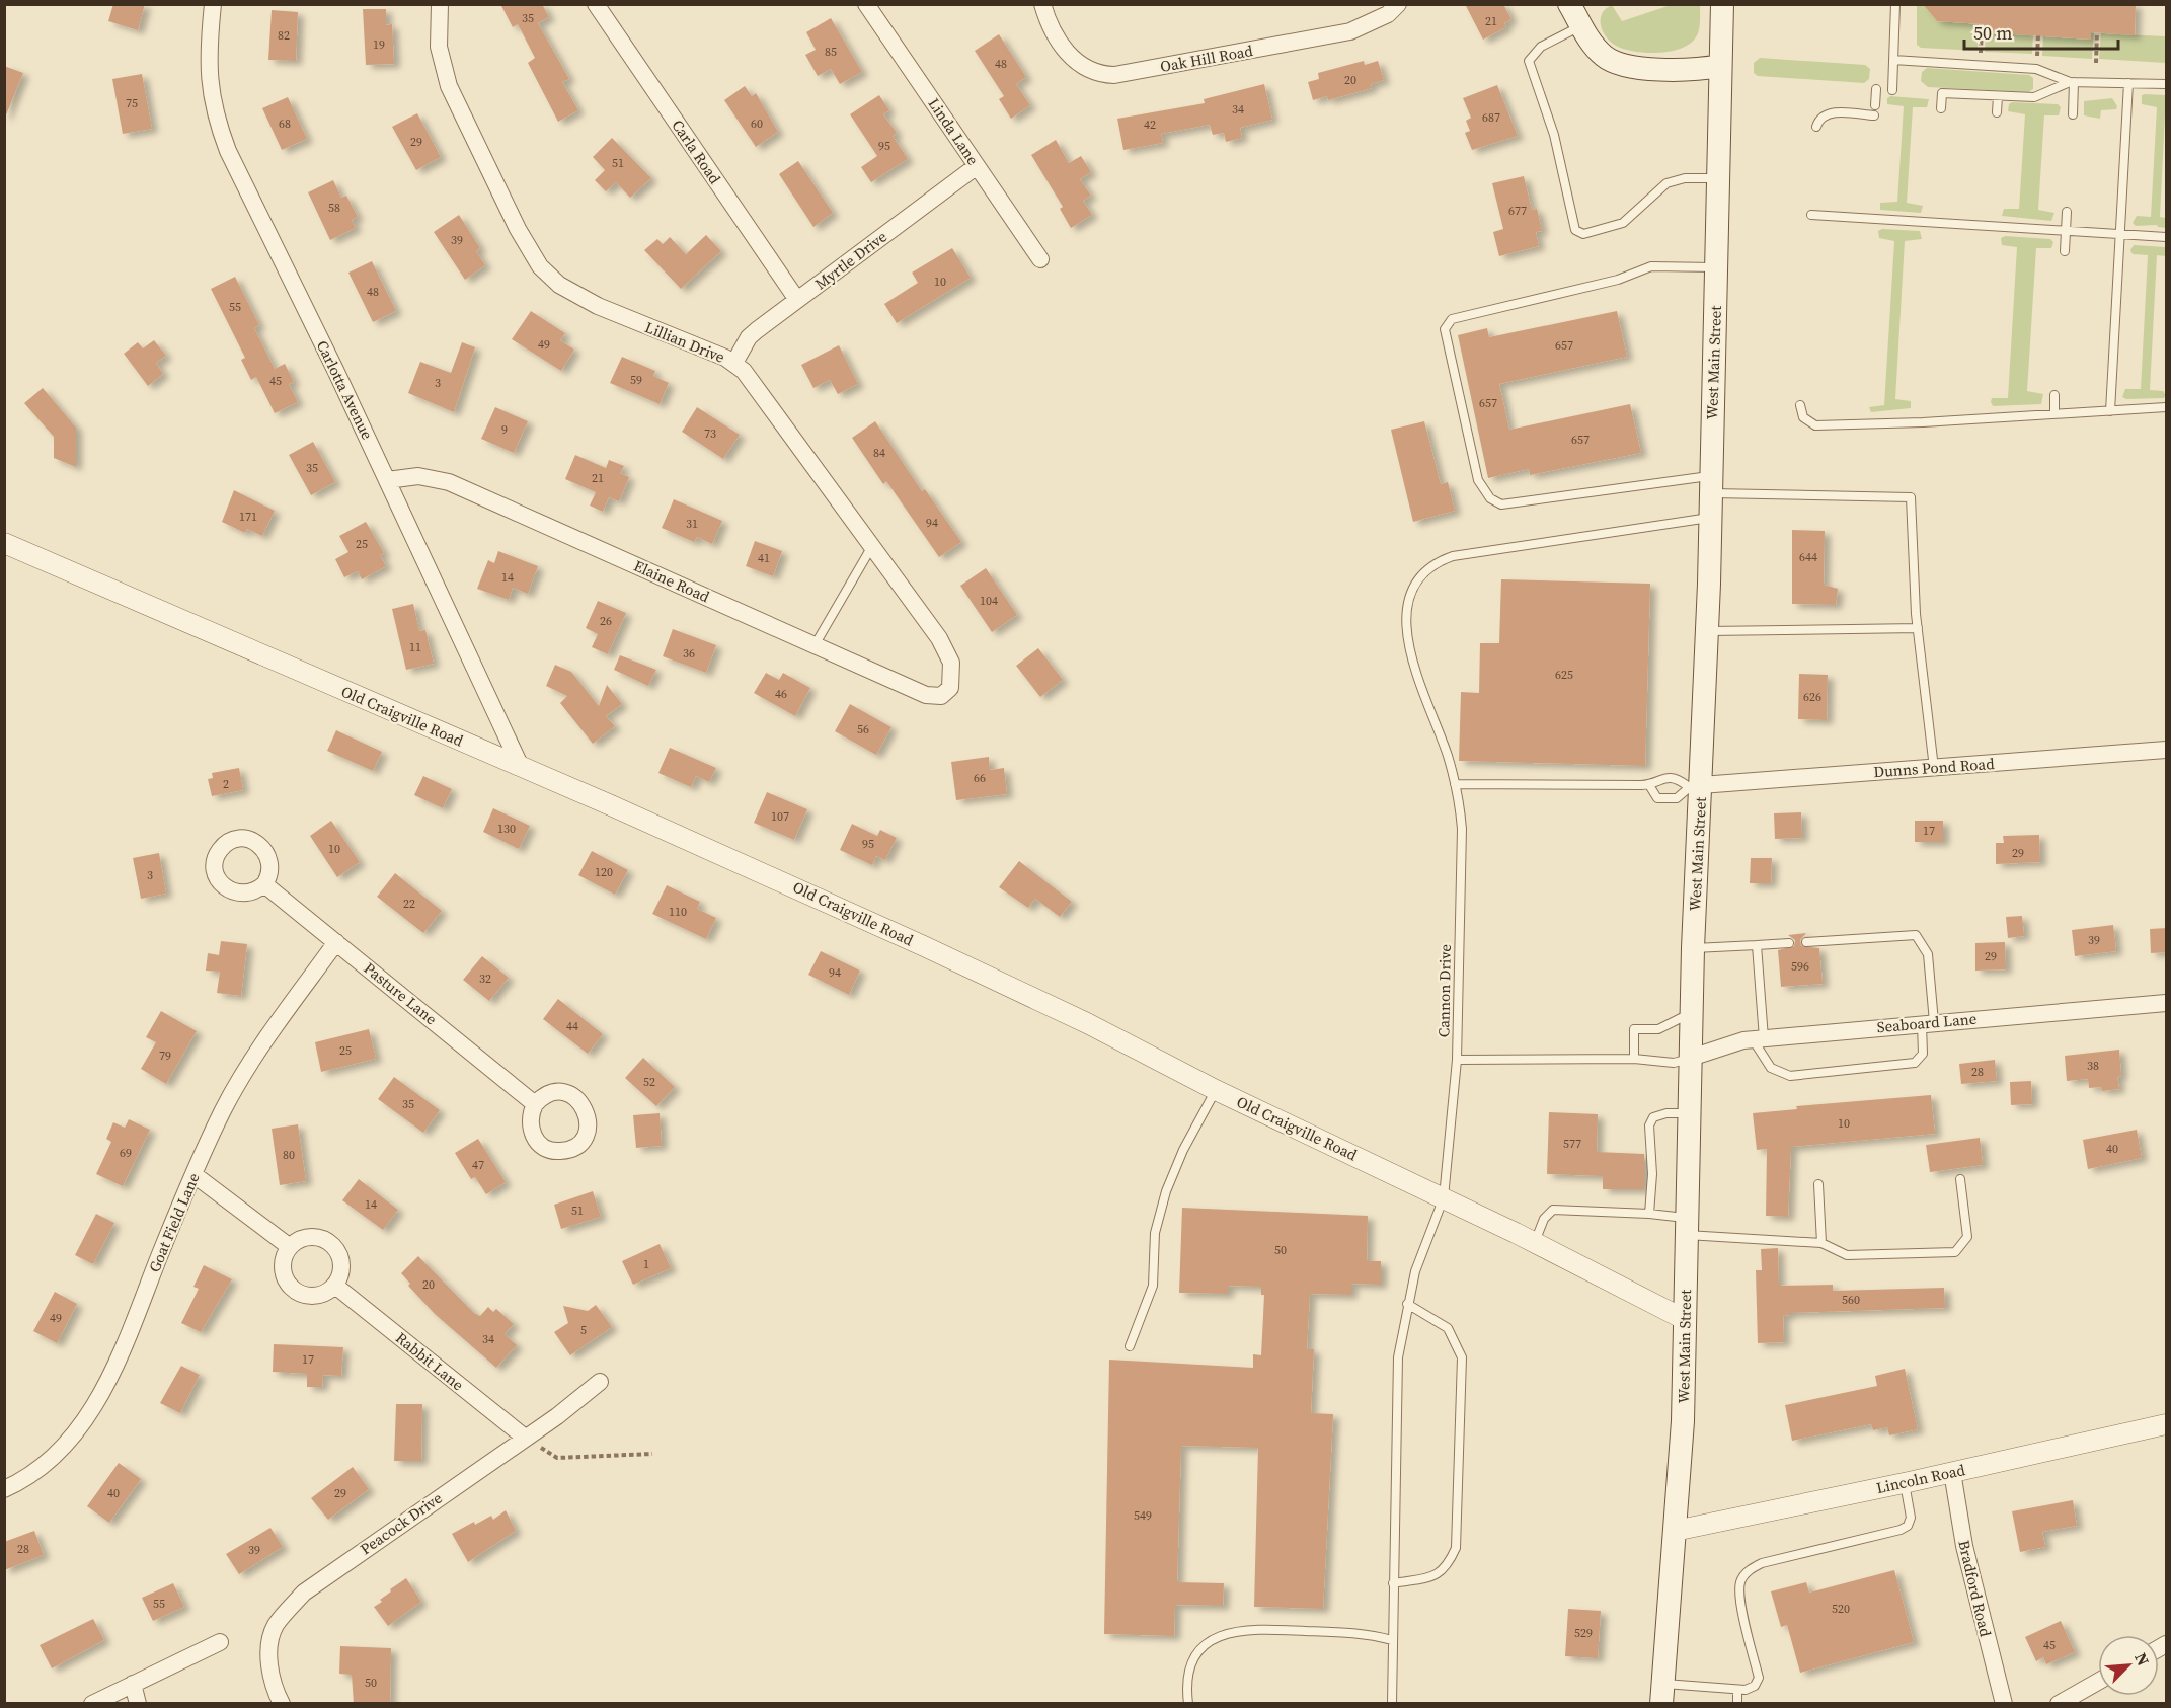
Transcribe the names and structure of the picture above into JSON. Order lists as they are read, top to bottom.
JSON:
{
  "streets": {
    "main road": ["West Main Street"],
    "street": [
      "Oak Hill Road",
      "Linda Lane",
      "Carla Road",
      "Myrtle Drive",
      "Lillian Drive",
      "Carlotta Avenue",
      "Elaine Road",
      "Old Craigville Road",
      "Dunns Pond Road",
      "Pasture Lane",
      "Seaboard Lane",
      "Goat Field Lane",
      "Rabbit Lane",
      "Lincoln Road",
      "Peacock Drive",
      "Bradford Road"
    ],
    "lane": ["Cannon Drive"]
  },
  "crossings": [
    ["Linda Lane", "Myrtle Drive"],
    ["Carla Road", "Myrtle Drive"],
    ["Myrtle Drive", "Lillian Drive"],
    ["Lillian Drive", "Elaine Road"],
    ["West Main Street", "Old Craigville Road"],
    ["West Main Street", "Dunns Pond Road"],
    ["West Main Street", "Cannon Drive"],
    ["West Main Street", "Seaboard Lane"],
    ["West Main Street", "Lincoln Road"],
    ["Carlotta Avenue", "Elaine Road"],
    ["Carlotta Avenue", "Old Craigville Road"],
    ["Old Craigville Road", "Cannon Drive"],
    ["Pasture Lane", "Goat Field Lane"],
    ["Rabbit Lane", "Peacock Drive"],
    ["Lincoln Road", "Bradford Road"]
  ],
  "house_numbers": [
    "35",
    "21",
    "82",
    "19",
    "85",
    "48",
    "20",
    "75",
    "34",
    "687",
    "68",
    "60",
    "42",
    "29",
    "95",
    "51",
    "58",
    "677",
    "39",
    "10",
    "48",
    "55",
    "49",
    "657",
    "59",
    "45",
    "3",
    "657",
    "9",
    "73",
    "657",
    "84",
    "35",
    "21",
    "171",
    "94",
    "31",
    "25",
    "644",
    "41",
    "14",
    "104",
    "26",
    "11",
    "36",
    "625",
    "46",
    "626",
    "56",
    "66",
    "2",
    "107",
    "130",
    "17",
    "95",
    "10",
    "29",
    "120",
    "3",
    "22",
    "110",
    "39",
    "29",
    "596",
    "94",
    "32",
    "44",
    "25",
    "79",
    "38",
    "28",
    "52",
    "35",
    "10",
    "577",
    "40",
    "69",
    "80",
    "47",
    "14",
    "51",
    "50",
    "1",
    "20",
    "560",
    "49",
    "5",
    "34",
    "17",
    "40",
    "29",
    "549",
    "28",
    "39",
    "55",
    "520",
    "529",
    "45",
    "50"
  ],
  "scale_bar": "50 m",
  "north": "top right"
}
